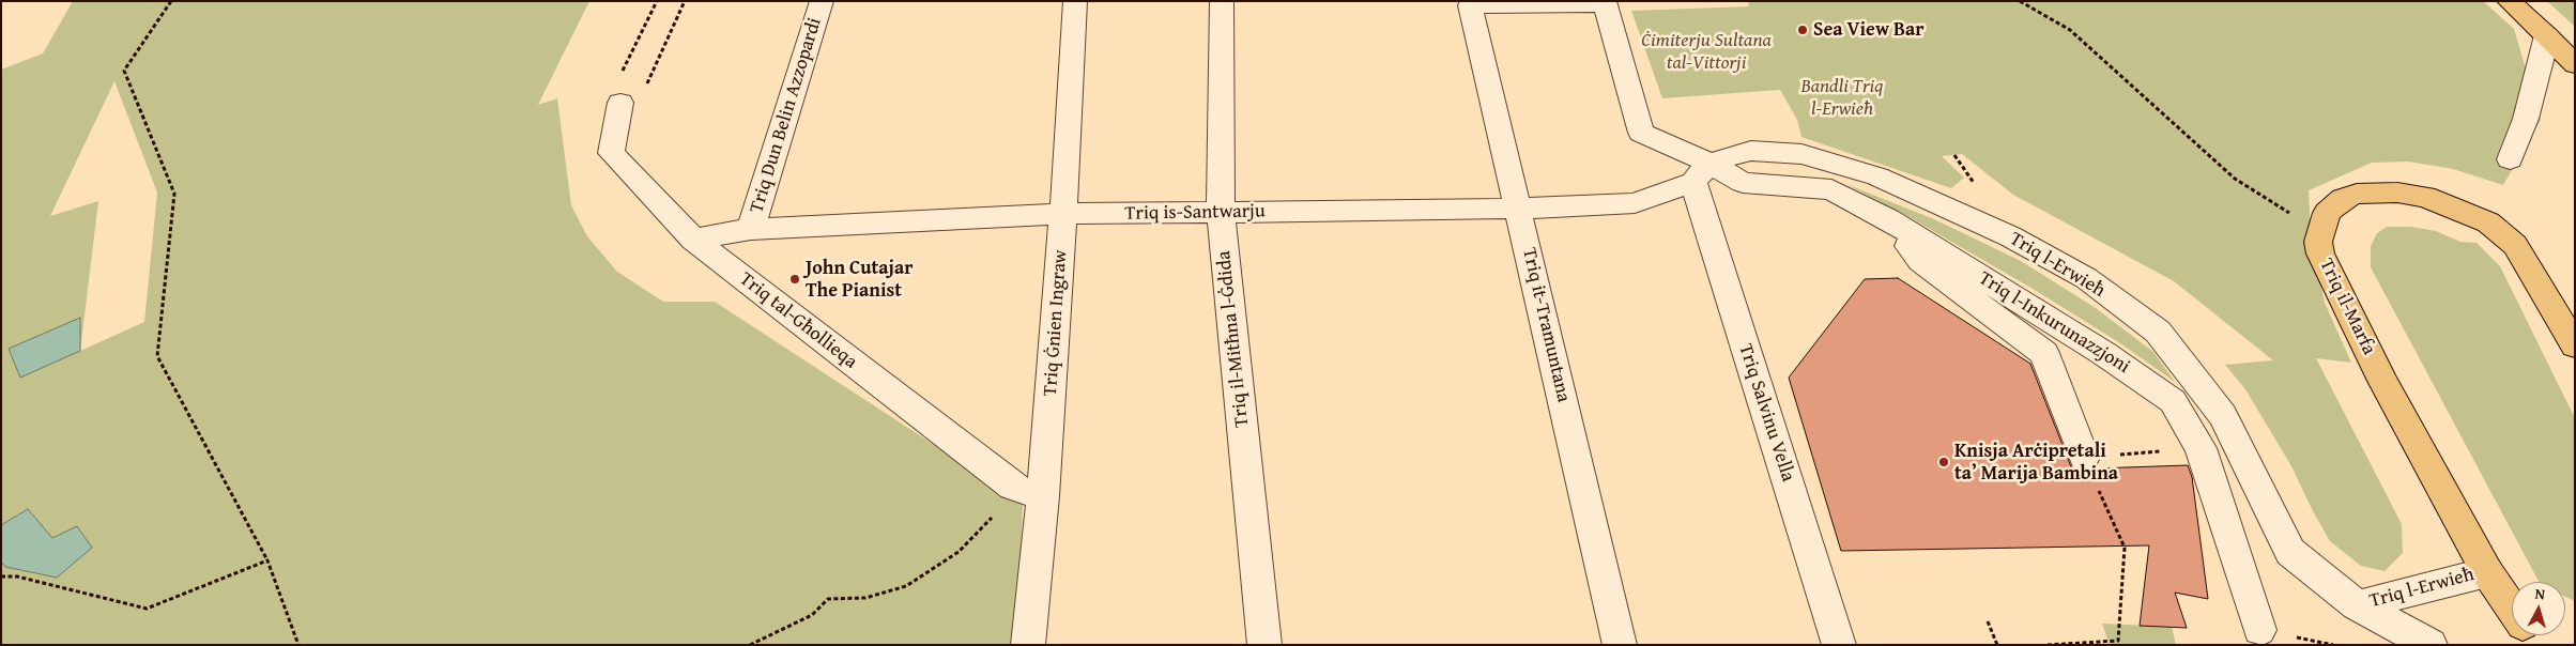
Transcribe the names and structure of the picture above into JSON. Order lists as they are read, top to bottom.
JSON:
{
  "streets": {
    "main road": ["Triq il-Marfa"],
    "street": [
      "Triq Dun Belin Azzopardi",
      "Triq is-Santwarju",
      "Triq l-Erwieħ",
      "Triq tal-Għollieqa",
      "Triq Ġnien Ingraw",
      "Triq l-Inkurunazzjoni",
      "Triq it-Tramuntana",
      "Triq il-Mitħna l-Ġdida",
      "Triq Salvinu Vella"
    ]
  },
  "crossings": [
    ["Triq Dun Belin Azzopardi", "Triq is-Santwarju"],
    ["Triq is-Santwarju", "Triq l-Erwieħ"],
    ["Triq is-Santwarju", "Triq tal-Għollieqa"],
    ["Triq is-Santwarju", "Triq Ġnien Ingraw"],
    ["Triq is-Santwarju", "Triq l-Inkurunazzjoni"],
    ["Triq is-Santwarju", "Triq it-Tramuntana"],
    ["Triq is-Santwarju", "Triq il-Mitħna l-Ġdida"],
    ["Triq is-Santwarju", "Triq Salvinu Vella"],
    ["Triq l-Erwieħ", "Triq il-Marfa"],
    ["Triq l-Erwieħ", "Triq l-Inkurunazzjoni"],
    ["Triq l-Erwieħ", "Triq Salvinu Vella"],
    ["Triq tal-Għollieqa", "Triq Ġnien Ingraw"],
    ["Triq l-Inkurunazzjoni", "Triq it-Tramuntana"],
    ["Triq l-Inkurunazzjoni", "Triq Salvinu Vella"]
  ],
  "parks": ["Ċimiterju Sultana tal-Vittorji", "Bandli Triq l-Erwieħ"],
  "places": ["Sea View Bar", "John Cutajar The Pianist", "Knisja Arċipretali ta’ Marija Bambina"],
  "north": "top"
}
